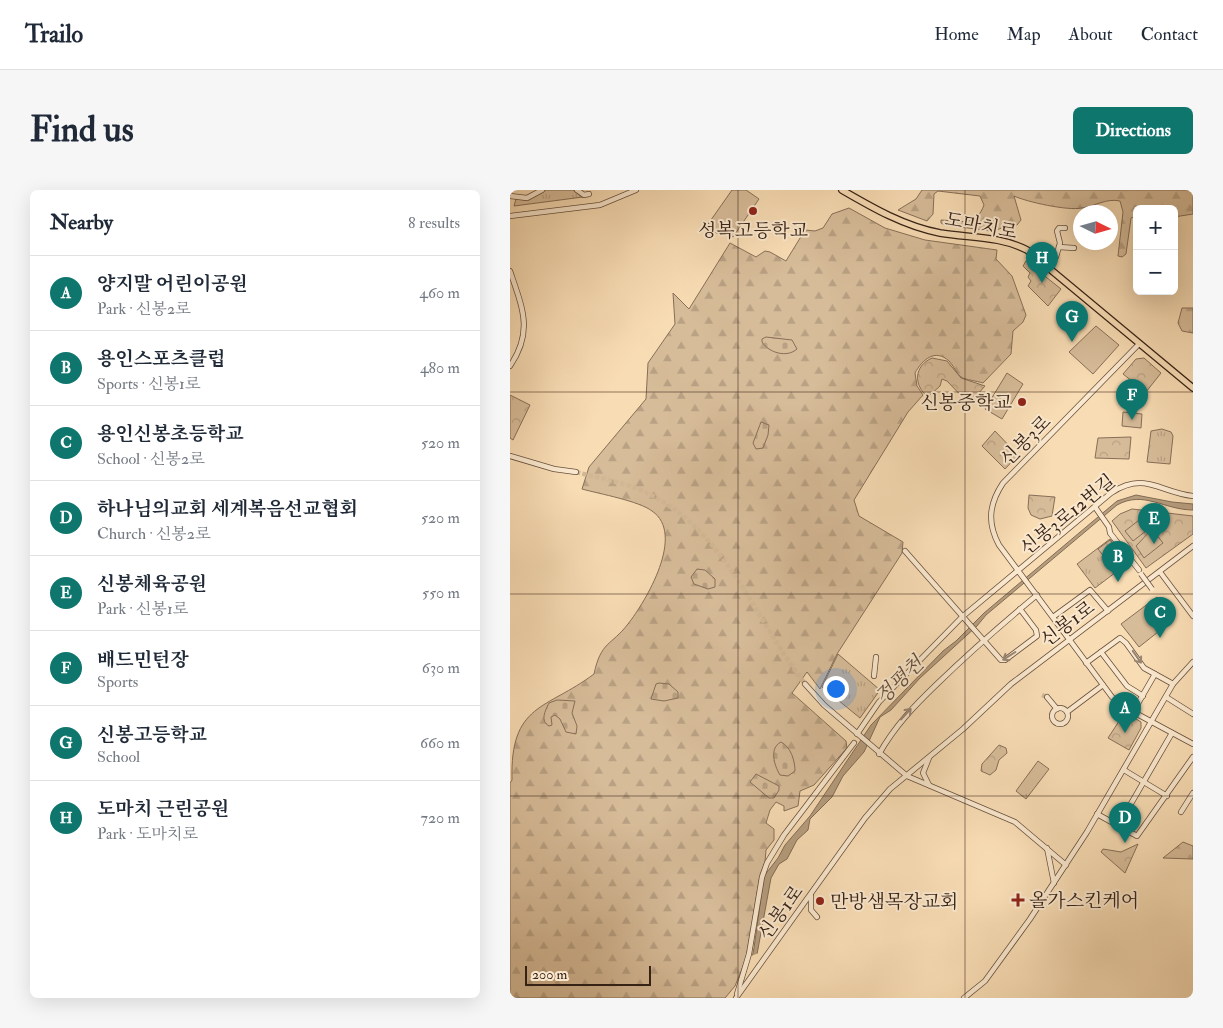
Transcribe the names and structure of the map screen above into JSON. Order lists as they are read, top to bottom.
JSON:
{
  "streets": {
    "main road": ["도마치로"],
    "street": ["신봉3로", "신봉3로12번길", "신봉1로"]
  },
  "crossings": [
    ["도마치로", "신봉3로"],
    ["신봉3로", "신봉3로12번길"]
  ],
  "water": ["정평천"],
  "places": {
    "other": ["성복고등학교", "신봉중학교", "만방샘목장교회"],
    "health": ["올가스킨케어"]
  },
  "scale_bar": "200 m",
  "north": "right",
  "page": {
    "header": "Trailo",
    "nav": [
      "Home",
      "Map",
      "About",
      "Contact"
    ],
    "buttons": "Directions",
    "title": "Find us",
    "heading": ["Nearby", "8 results"],
    "map_buttons": ["+", "−"],
    "pins": [
      "H",
      "G",
      "F",
      "E",
      "B",
      "C",
      "A",
      "D"
    ],
    "list": [
      {
        "mark": "A",
        "name": "양지말 어린이공원",
        "note": "Park · 신봉2로",
        "value": "460 m"
      },
      {
        "mark": "B",
        "name": "용인스포츠클럽",
        "note": "Sports · 신봉1로",
        "value": "480 m"
      },
      {
        "mark": "C",
        "name": "용인신봉초등학교",
        "note": "School · 신봉2로",
        "value": "520 m"
      },
      {
        "mark": "D",
        "name": "하나님의교회 세계복음선교협회",
        "note": "Church · 신봉2로",
        "value": "520 m"
      },
      {
        "mark": "E",
        "name": "신봉체육공원",
        "note": "Park · 신봉1로",
        "value": "550 m"
      },
      {
        "mark": "F",
        "name": "배드민턴장",
        "note": "Sports",
        "value": "630 m"
      },
      {
        "mark": "G",
        "name": "신봉고등학교",
        "note": "School",
        "value": "660 m"
      },
      {
        "mark": "H",
        "name": "도마치 근린공원",
        "note": "Park · 도마치로",
        "value": "720 m"
      }
    ],
    "scale": "200 m"
  }
}
